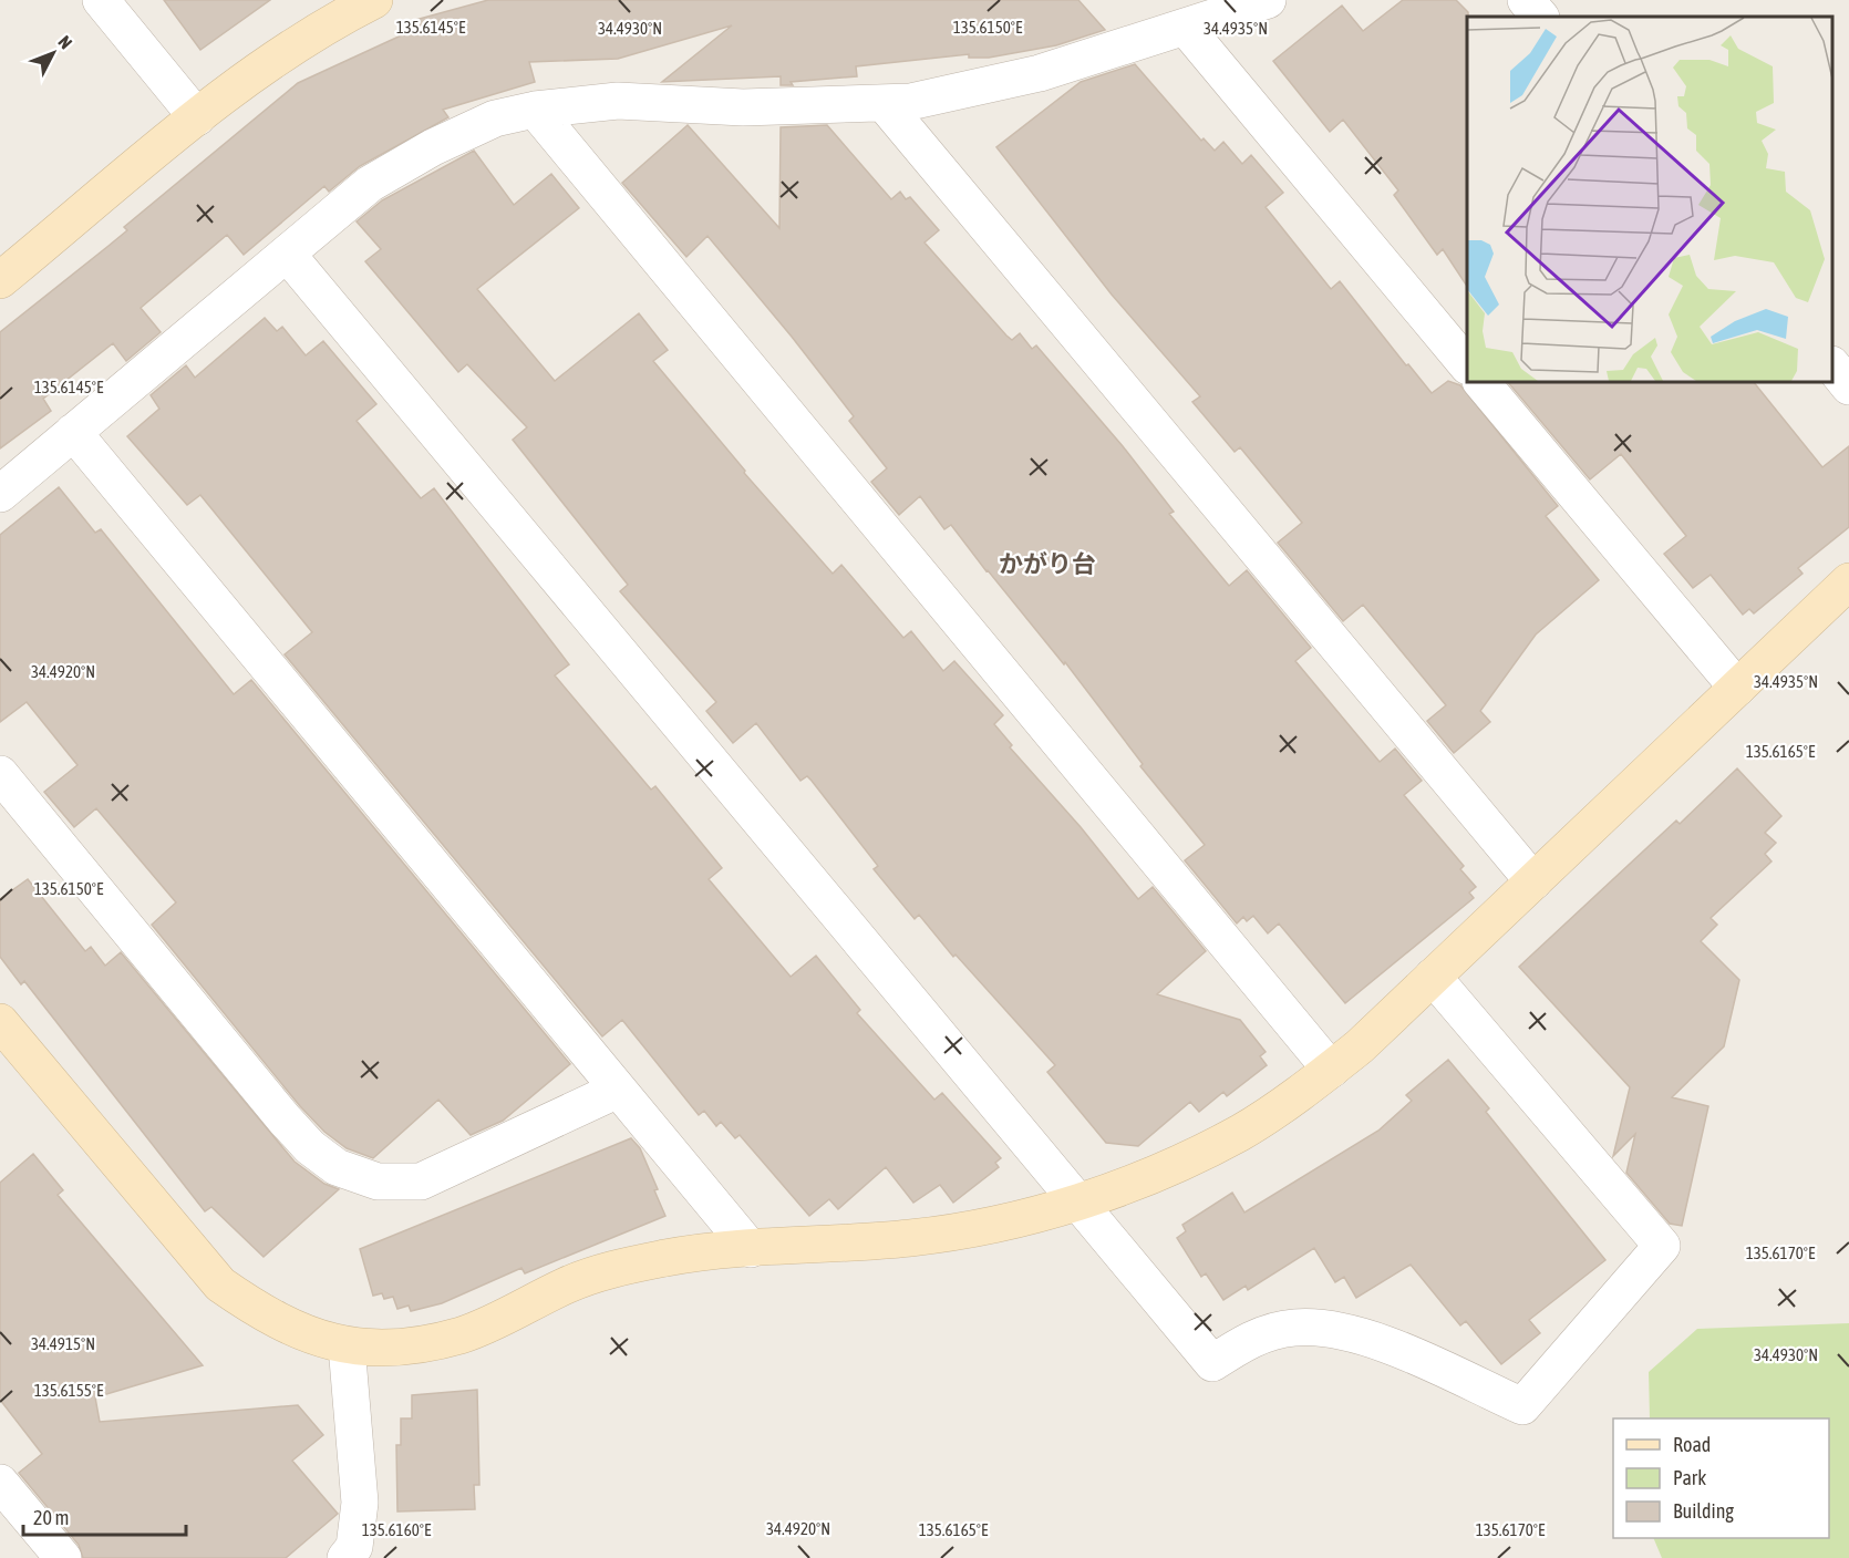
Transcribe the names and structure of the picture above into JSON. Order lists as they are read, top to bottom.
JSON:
{
  "districts": ["かがり台"],
  "legend": ["Road", "Park", "Building"],
  "scale_bar": "20 m",
  "north": "top right",
  "coordinates": [
    "135.6145°E",
    "135.6150°E",
    "34.4930°N",
    "34.4935°N",
    "34.4920°N",
    "135.6165°E",
    "135.6170°E",
    "34.4915°N",
    "135.6155°E",
    "135.6160°E"
  ]
}
